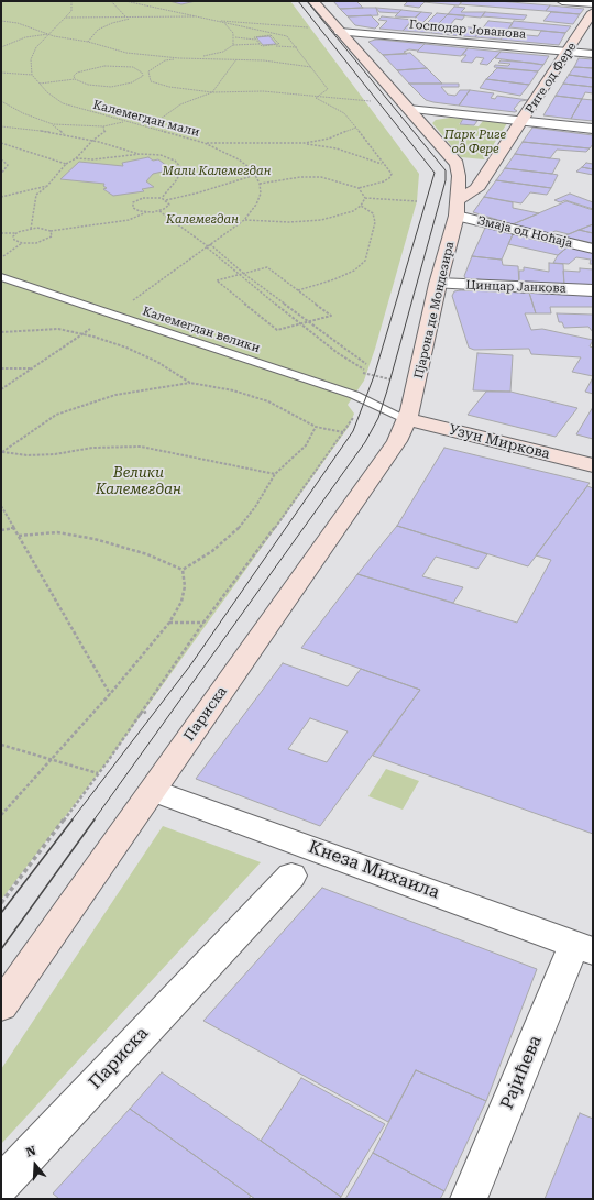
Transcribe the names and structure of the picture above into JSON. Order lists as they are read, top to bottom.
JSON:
{
  "streets": {
    "street": [
      "Господар Јованова",
      "Риге од Фере",
      "Змаја од Ноћаја",
      "Цинцар Јанкова",
      "Пјарона де Мондезира",
      "Узун Миркова",
      "Париска",
      "Кнеза Михаила",
      "Рајићева"
    ],
    "lane": ["Калемегдан велики"],
    "path": ["Калемегдан мали"]
  },
  "crossings": [
    ["Господар Јованова", "Риге од Фере"],
    ["Господар Јованова", "Пјарона де Мондезира"],
    ["Змаја од Ноћаја", "Пјарона де Мондезира"],
    ["Цинцар Јанкова", "Пјарона де Мондезира"],
    ["Пјарона де Мондезира", "Калемегдан велики"],
    ["Пјарона де Мондезира", "Узун Миркова"],
    ["Пјарона де Мондезира", "Париска"],
    ["Калемегдан велики", "Узун Миркова"],
    ["Калемегдан велики", "Париска"],
    ["Узун Миркова", "Париска"],
    ["Париска", "Кнеза Михаила"],
    ["Кнеза Михаила", "Рајићева"]
  ],
  "parks": [
    "Парк Риге од Фере",
    "Мали Калемегдан",
    "Калемегдан",
    "Велики Калемегдан"
  ],
  "north": "top"
}
